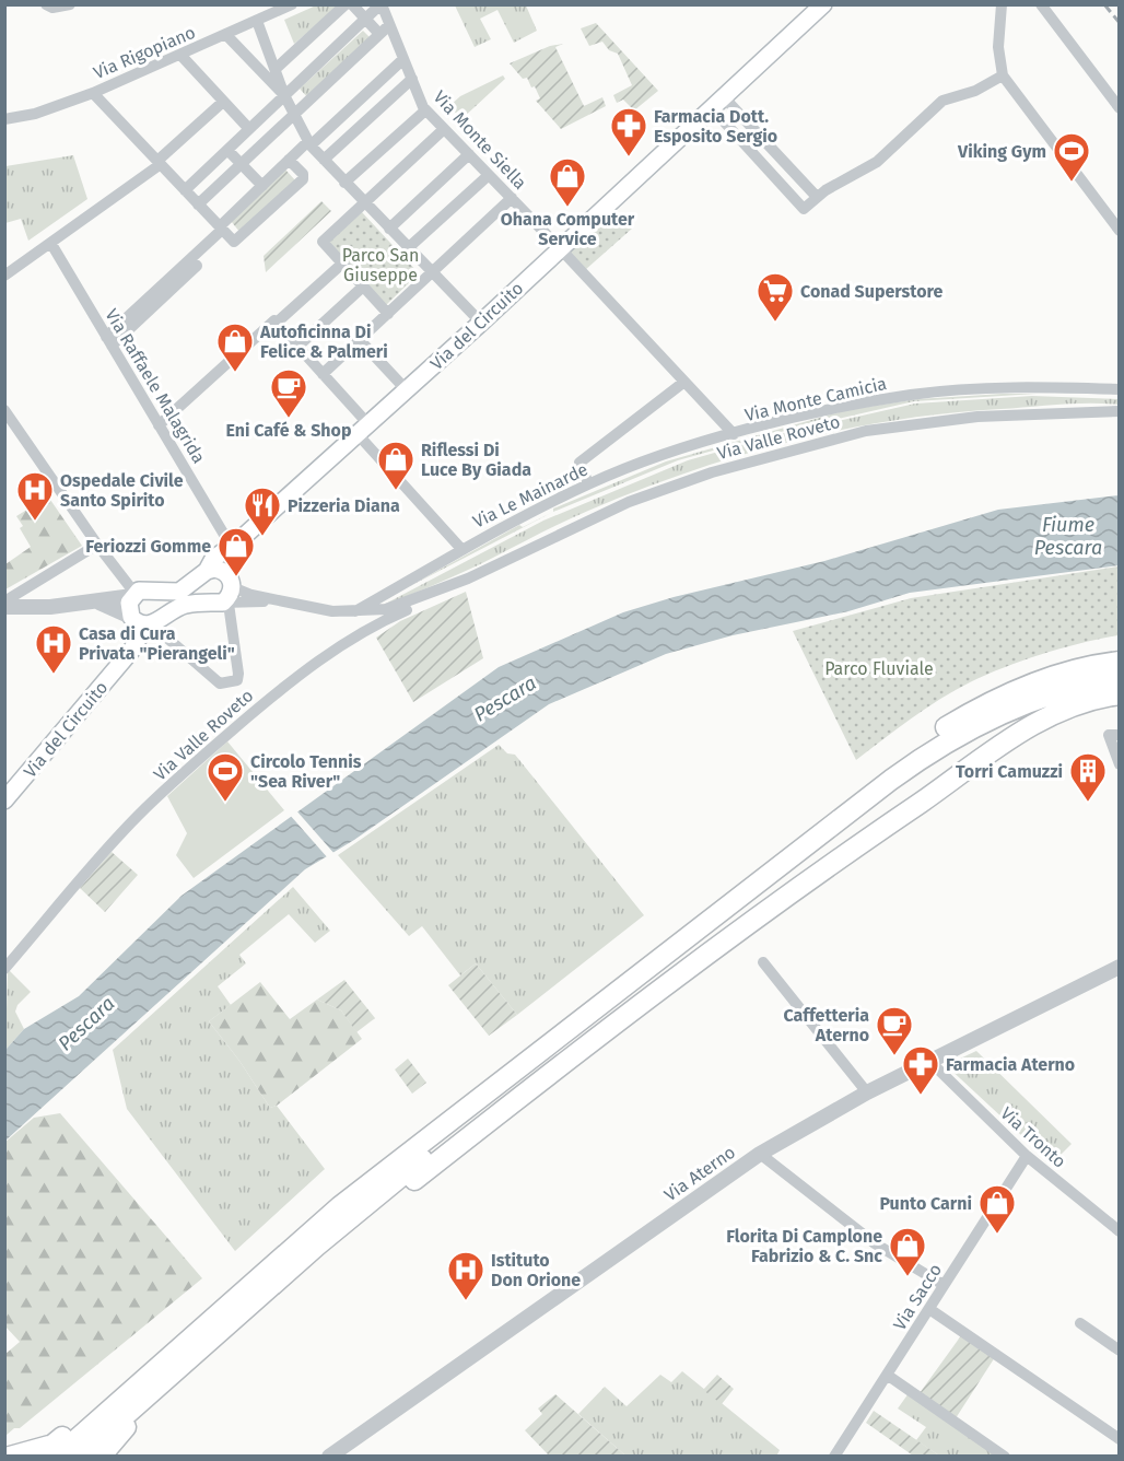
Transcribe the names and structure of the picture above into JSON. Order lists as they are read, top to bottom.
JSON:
{
  "streets": {
    "main road": ["Via del Circuito"],
    "street": [
      "Via Rigopiano",
      "Via Monte Siella",
      "Via Raffaele Malagrida",
      "Via Monte Camicia",
      "Via Valle Roveto",
      "Via Le Mainarde",
      "Via Tronto",
      "Via Aterno",
      "Via Sacco"
    ]
  },
  "crossings": [
    ["Via Monte Siella", "Via del Circuito"],
    ["Via Monte Siella", "Via Monte Camicia"],
    ["Via del Circuito", "Via Raffaele Malagrida"],
    ["Via del Circuito", "Via Monte Camicia"],
    ["Via Monte Camicia", "Via Le Mainarde"],
    ["Via Valle Roveto", "Via Le Mainarde"],
    ["Via Tronto", "Via Aterno"],
    ["Via Tronto", "Via Sacco"]
  ],
  "water": ["Fiume Pescara", "Pescara"],
  "parks": ["Parco San Giuseppe", "Parco Fluviale"],
  "places": {
    "pharmacy": ["Farmacia Dott. Esposito Sergio", "Farmacia Aterno"],
    "sports": ["Viking Gym", "Circolo Tennis \"Sea River\""],
    "shop": [
      "Ohana Computer Service",
      "Autoficinna Di Felice & Palmeri",
      "Riflessi Di Luce By Giada",
      "Feriozzi Gomme",
      "Punto Carni",
      "Florita Di Camplone Fabrizio & C. Snc"
    ],
    "supermarket": ["Conad Superstore"],
    "cafe": ["Eni Café & Shop", "Caffetteria Aterno"],
    "hospital": ["Ospedale Civile Santo Spirito", "Casa di Cura Privata \"Pierangeli\"", "Istituto Don Orione"],
    "restaurant": ["Pizzeria Diana"],
    "building": ["Torri Camuzzi"]
  }
}
